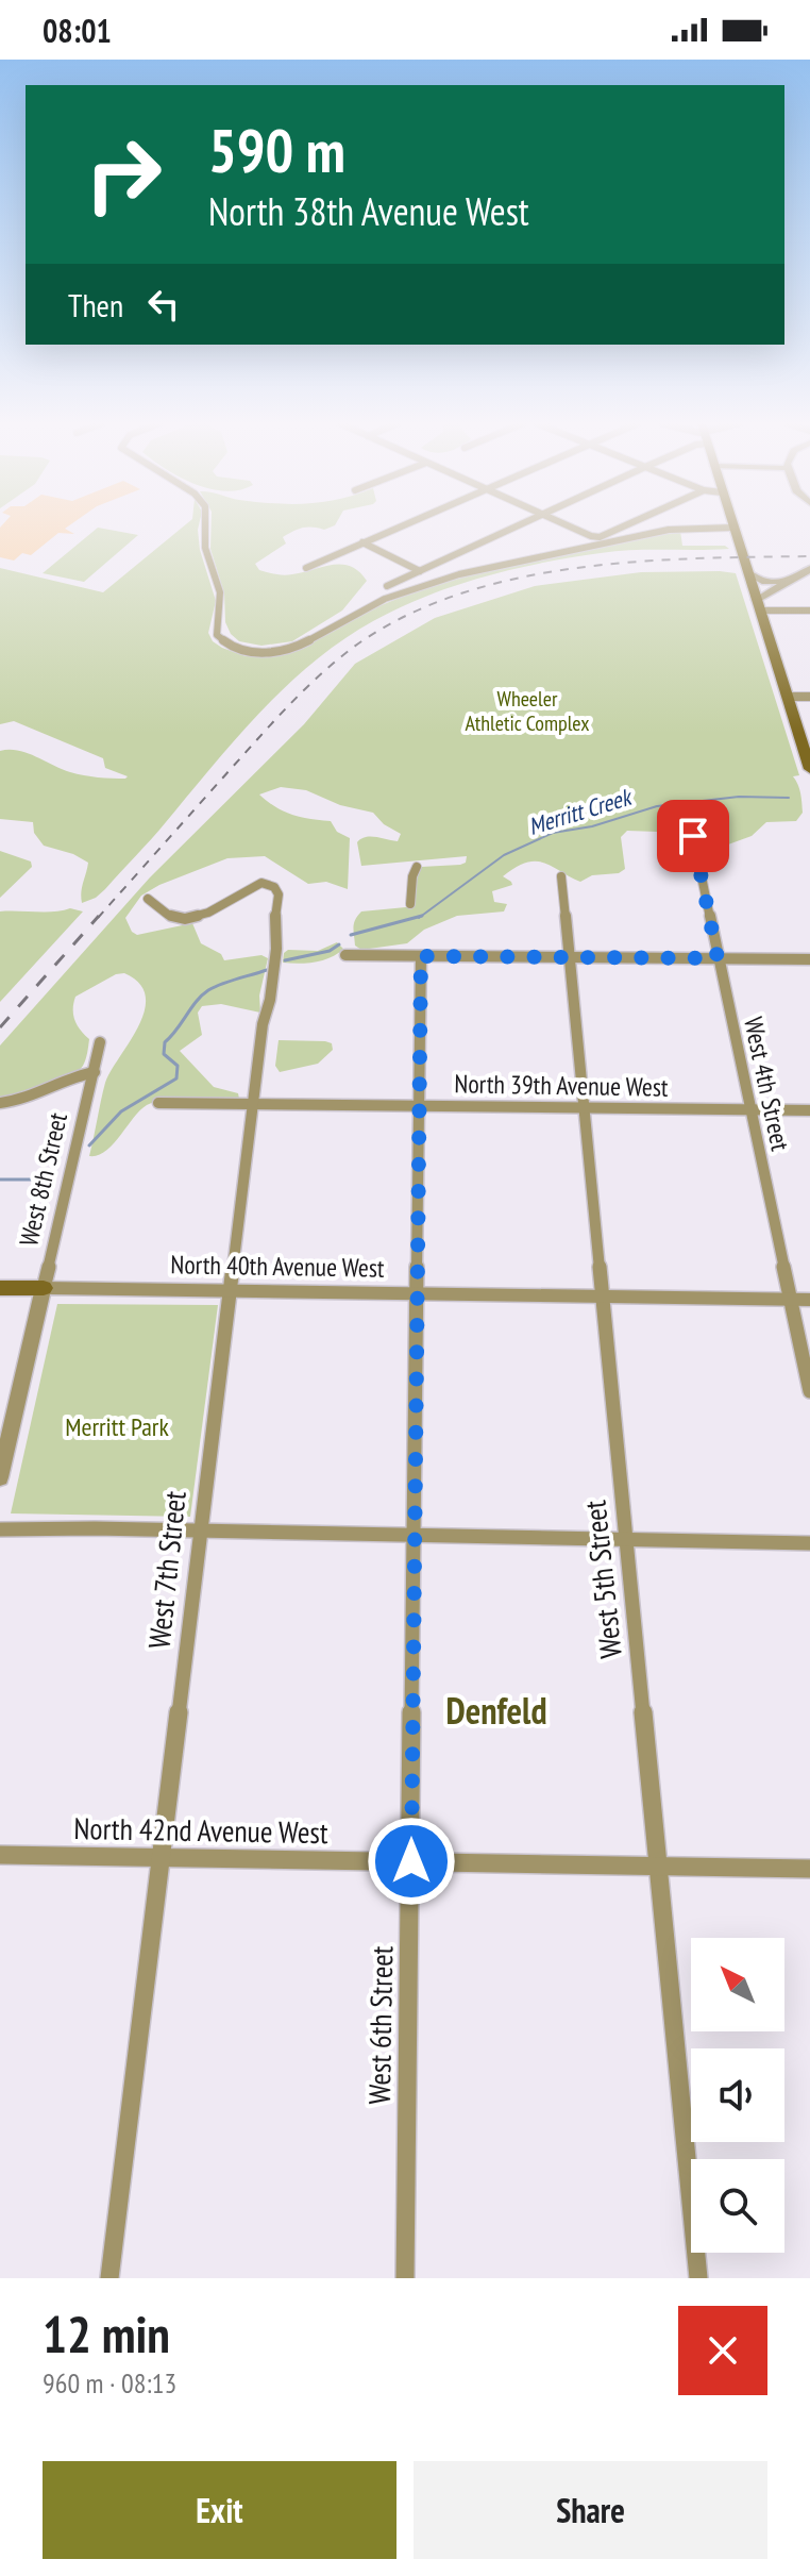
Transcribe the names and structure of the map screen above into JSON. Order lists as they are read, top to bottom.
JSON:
{
  "streets": {
    "main road": ["North 40th Avenue West"],
    "street": [
      "West 4th Street",
      "North 39th Avenue West",
      "West 8th Street",
      "West 7th Street",
      "West 5th Street",
      "North 42nd Avenue West",
      "West 6th Street"
    ]
  },
  "crossings": [
    ["West 4th Street", "North 39th Avenue West"],
    ["West 4th Street", "North 40th Avenue West"],
    ["North 39th Avenue West", "West 7th Street"],
    ["North 39th Avenue West", "West 5th Street"],
    ["North 39th Avenue West", "West 6th Street"],
    ["West 8th Street", "North 40th Avenue West"],
    ["North 40th Avenue West", "West 7th Street"],
    ["North 40th Avenue West", "West 5th Street"],
    ["North 40th Avenue West", "West 6th Street"],
    ["West 7th Street", "North 42nd Avenue West"],
    ["West 5th Street", "North 42nd Avenue West"],
    ["North 42nd Avenue West", "West 6th Street"]
  ],
  "districts": ["Denfeld"],
  "water": ["Merritt Creek"],
  "parks": ["Wheeler Athletic Complex", "Merritt Park"],
  "north": "top left",
  "page": {
    "status": "08:01",
    "turn": ["590 m", "North 38th Avenue West"],
    "then": "Then",
    "heading": ["12 min", "960 m · 08:13"],
    "buttons": ["Exit", "Share"]
  }
}
